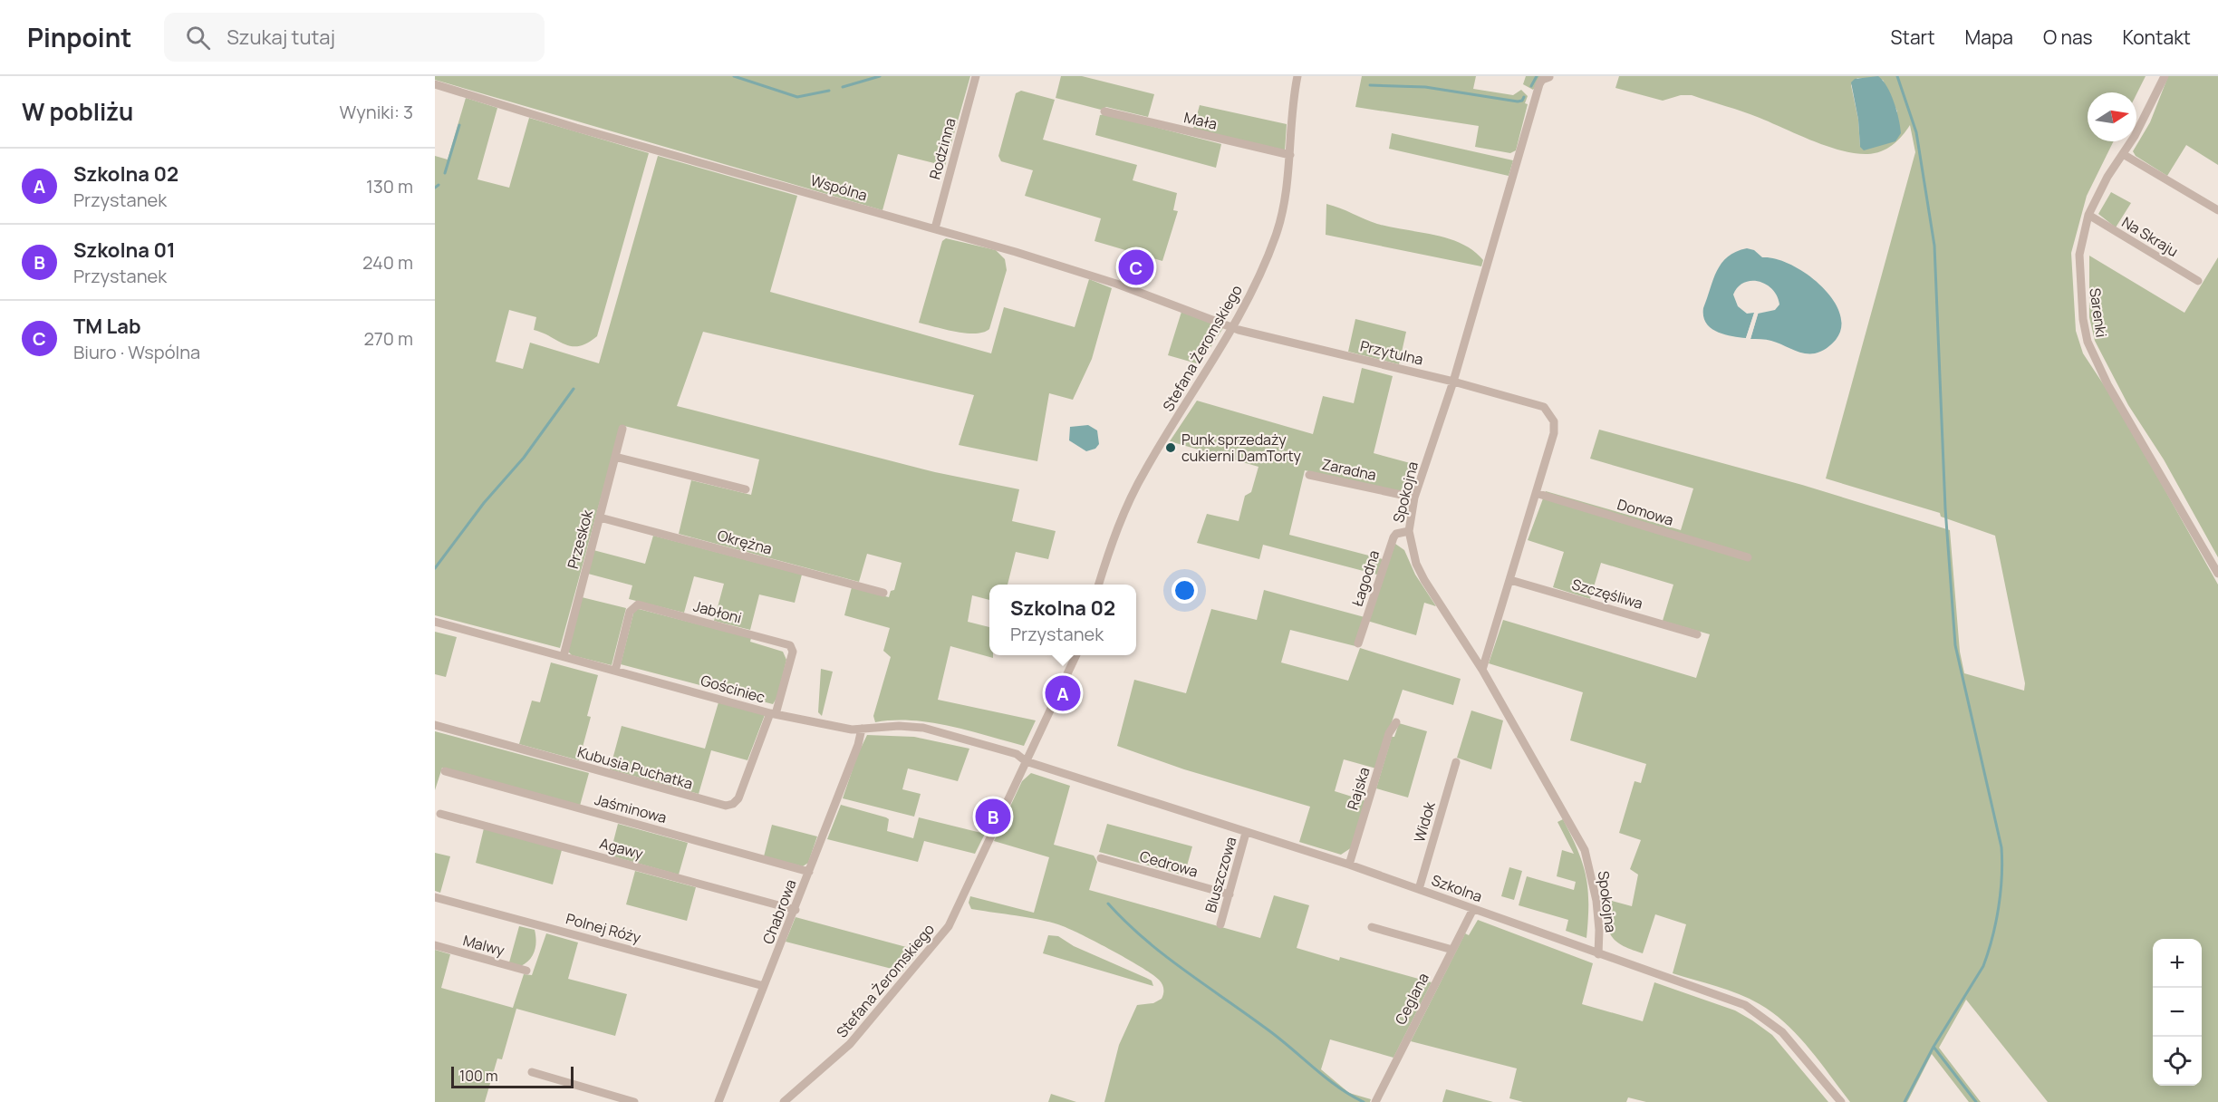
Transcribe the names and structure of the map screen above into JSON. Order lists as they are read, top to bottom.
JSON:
{
  "streets": {
    "street": [
      "Mała",
      "Rodzinna",
      "Wspólna",
      "Na Skraju",
      "Sarenki",
      "Stefana Żeromskiego",
      "Przytulna",
      "Zaradna",
      "Spokojna",
      "Domowa",
      "Przeskok",
      "Okrężna",
      "Łagodna",
      "Szczęśliwa",
      "Jabłoni",
      "Gościniec",
      "Kubusia Puchatka",
      "Rajska",
      "Jaśminowa",
      "Widok",
      "Agawy",
      "Cedrowa",
      "Bluszczowa",
      "Szkolna",
      "Chabrowa",
      "Polnej Róży",
      "Malwy",
      "Ceglana"
    ]
  },
  "crossings": [
    ["Mała", "Stefana Żeromskiego"],
    ["Rodzinna", "Wspólna"],
    ["Wspólna", "Stefana Żeromskiego"],
    ["Wspólna", "Przytulna"],
    ["Na Skraju", "Sarenki"],
    ["Stefana Żeromskiego", "Przytulna"],
    ["Stefana Żeromskiego", "Gościniec"],
    ["Stefana Żeromskiego", "Szkolna"],
    ["Przytulna", "Spokojna"],
    ["Przytulna", "Domowa"],
    ["Zaradna", "Spokojna"],
    ["Spokojna", "Łagodna"],
    ["Spokojna", "Szkolna"],
    ["Przeskok", "Okrężna"],
    ["Przeskok", "Gościniec"],
    ["Jabłoni", "Gościniec"],
    ["Jabłoni", "Kubusia Puchatka"],
    ["Gościniec", "Kubusia Puchatka"],
    ["Gościniec", "Szkolna"],
    ["Gościniec", "Chabrowa"],
    ["Rajska", "Szkolna"],
    ["Jaśminowa", "Chabrowa"],
    ["Widok", "Szkolna"],
    ["Agawy", "Chabrowa"],
    ["Cedrowa", "Bluszczowa"],
    ["Bluszczowa", "Szkolna"],
    ["Szkolna", "Ceglana"],
    ["Chabrowa", "Polnej Róży"]
  ],
  "places": ["Punk sprzedaży cukierni DamTorty"],
  "scale_bar": "100 m",
  "north": "right",
  "page": {
    "header": "Pinpoint",
    "search": "Szukaj tutaj",
    "nav": [
      "Start",
      "Mapa",
      "O nas",
      "Kontakt"
    ],
    "heading": ["W pobliżu", "Wyniki: 3"],
    "list": [
      {
        "mark": "A",
        "name": "Szkolna 02",
        "note": "Przystanek",
        "value": "130 m"
      },
      {
        "mark": "B",
        "name": "Szkolna 01",
        "note": "Przystanek",
        "value": "240 m"
      },
      {
        "mark": "C",
        "name": "TM Lab",
        "note": "Biuro · Wspólna",
        "value": "270 m"
      }
    ],
    "pins": ["C", "A", "B"],
    "popup": ["Szkolna 02", "Przystanek"],
    "map_buttons": ["+", "−"],
    "scale": "100 m"
  }
}
